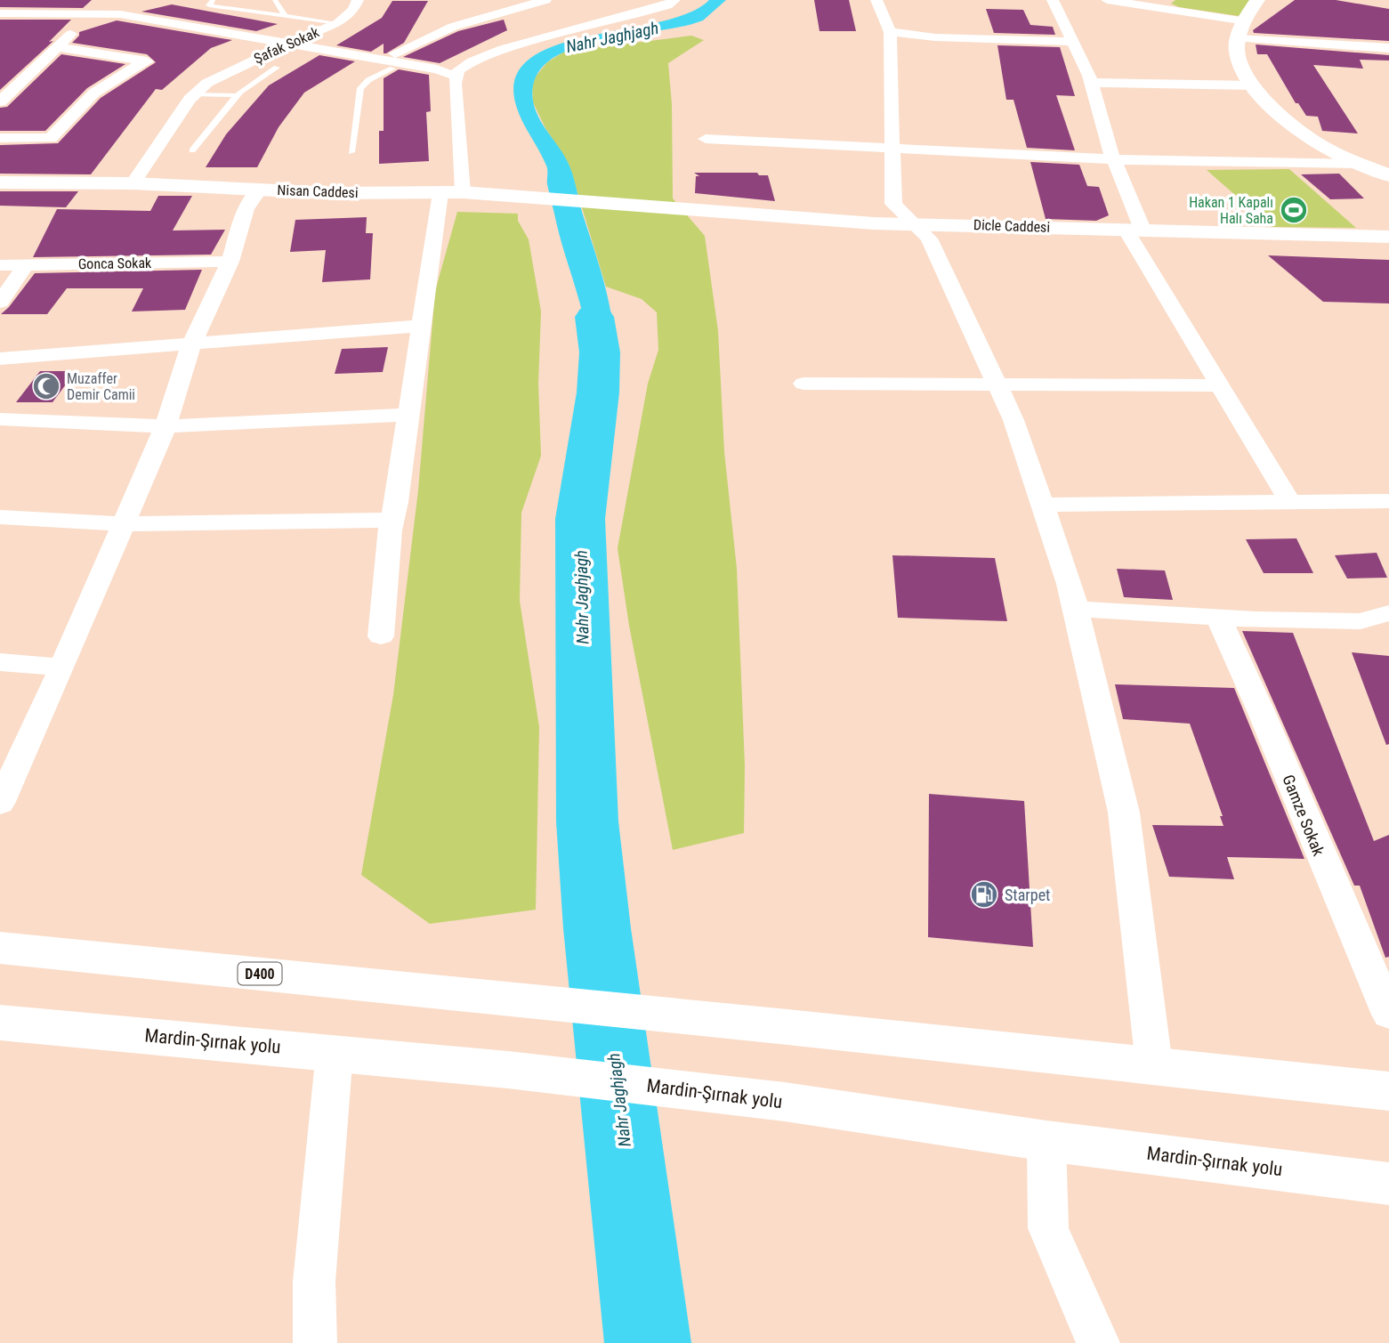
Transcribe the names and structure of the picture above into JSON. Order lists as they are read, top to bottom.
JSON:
{
  "streets": {
    "main road": [
      "Nisan Caddesi",
      "Dicle Caddesi",
      "D400",
      "Mardin-Şırnak yolu"
    ],
    "street": ["Şafak Sokak", "Gonca Sokak", "Gamze Sokak"]
  },
  "crossings": [
    ["Şafak Sokak", "Nisan Caddesi"],
    ["Nisan Caddesi", "Dicle Caddesi"]
  ],
  "water": ["Nahr Jaghjagh"],
  "places": {
    "sports": ["Hakan 1 Kapalı Halı Saha"],
    "mosque": ["Muzaffer Demir Camii"],
    "fuel station": ["Starpet"]
  }
}
